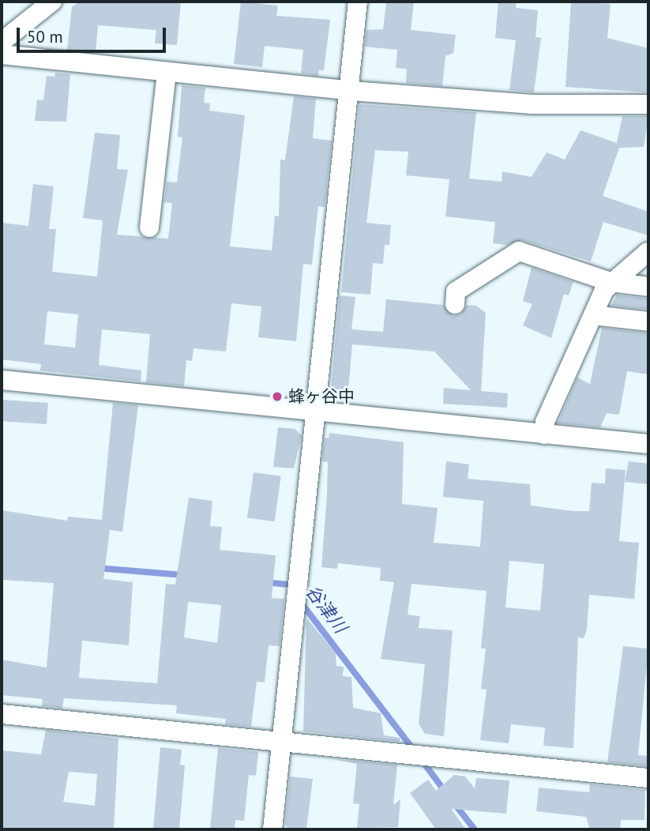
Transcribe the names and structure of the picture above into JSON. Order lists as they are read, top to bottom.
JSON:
{
  "water": ["谷津川"],
  "places": ["蜂ヶ谷中"],
  "scale_bar": "50 m"
}
